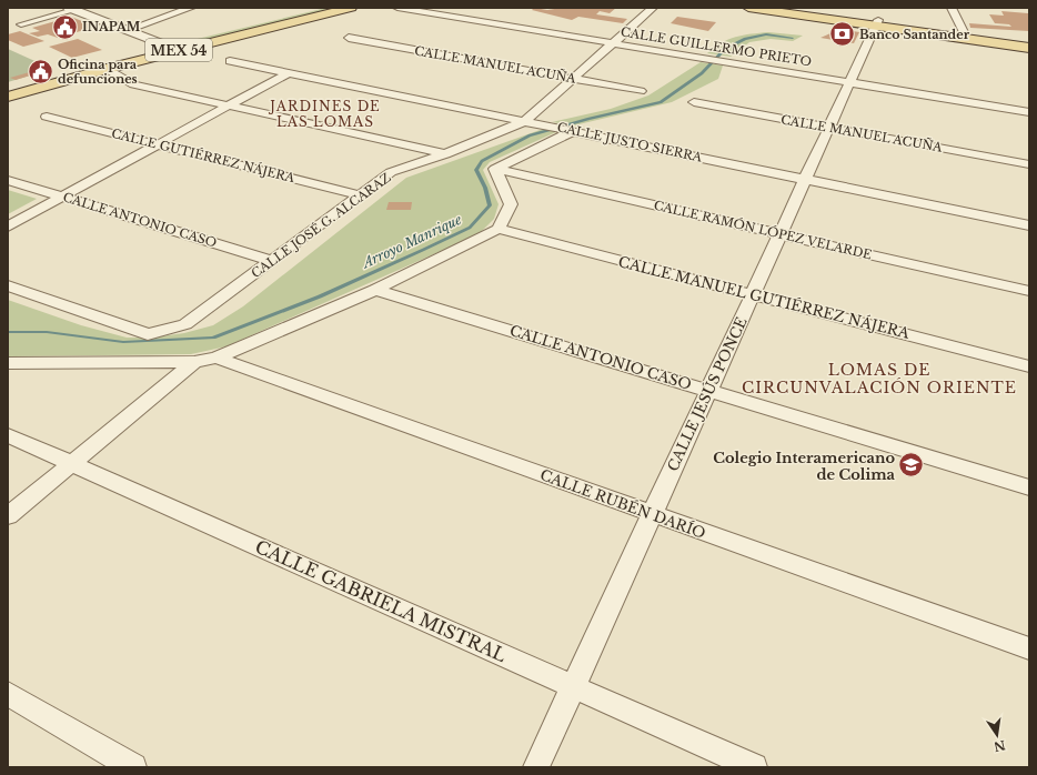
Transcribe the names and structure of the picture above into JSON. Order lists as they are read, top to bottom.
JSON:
{
  "streets": {
    "main road": ["MEX 54"],
    "street": [
      "CALLE GUILLERMO PRIETO",
      "CALLE MANUEL ACUÑA",
      "CALLE JUSTO SIERRA",
      "CALLE GUTIÉRREZ NÁJERA",
      "CALLE ANTONIO CASO",
      "CALLE JOSÉ G. ALCARAZ",
      "CALLE RAMÓN LÓPEZ VELARDE",
      "CALLE MANUEL GUTIÉRREZ NÁJERA",
      "CALLE JESÚS PONCE",
      "CALLE RUBÉN DARÍO",
      "CALLE GABRIELA MISTRAL"
    ]
  },
  "crossings": [
    ["CALLE GUILLERMO PRIETO", "CALLE JOSÉ G. ALCARAZ"],
    ["CALLE GUILLERMO PRIETO", "CALLE JESÚS PONCE"],
    ["CALLE MANUEL ACUÑA", "CALLE JOSÉ G. ALCARAZ"],
    ["CALLE MANUEL ACUÑA", "CALLE JESÚS PONCE"],
    ["CALLE JUSTO SIERRA", "CALLE JOSÉ G. ALCARAZ"],
    ["CALLE JUSTO SIERRA", "CALLE JESÚS PONCE"],
    ["CALLE GUTIÉRREZ NÁJERA", "CALLE JOSÉ G. ALCARAZ"],
    ["CALLE ANTONIO CASO", "CALLE JOSÉ G. ALCARAZ"],
    ["CALLE ANTONIO CASO", "CALLE JESÚS PONCE"],
    ["CALLE RAMÓN LÓPEZ VELARDE", "CALLE JESÚS PONCE"],
    ["CALLE MANUEL GUTIÉRREZ NÁJERA", "CALLE JESÚS PONCE"],
    ["CALLE JESÚS PONCE", "CALLE RUBÉN DARÍO"],
    ["CALLE JESÚS PONCE", "CALLE GABRIELA MISTRAL"]
  ],
  "districts": ["JARDINES DE LAS LOMAS", "LOMAS DE CIRCUNVALACIÓN ORIENTE"],
  "water": ["Arroyo Manrique"],
  "places": {
    "public building": ["INAPAM", "Oficina para defunciones"],
    "bank": ["Banco Santander"],
    "school or university": ["Colegio Interamericano de Colima"]
  },
  "north": "bottom"
}
